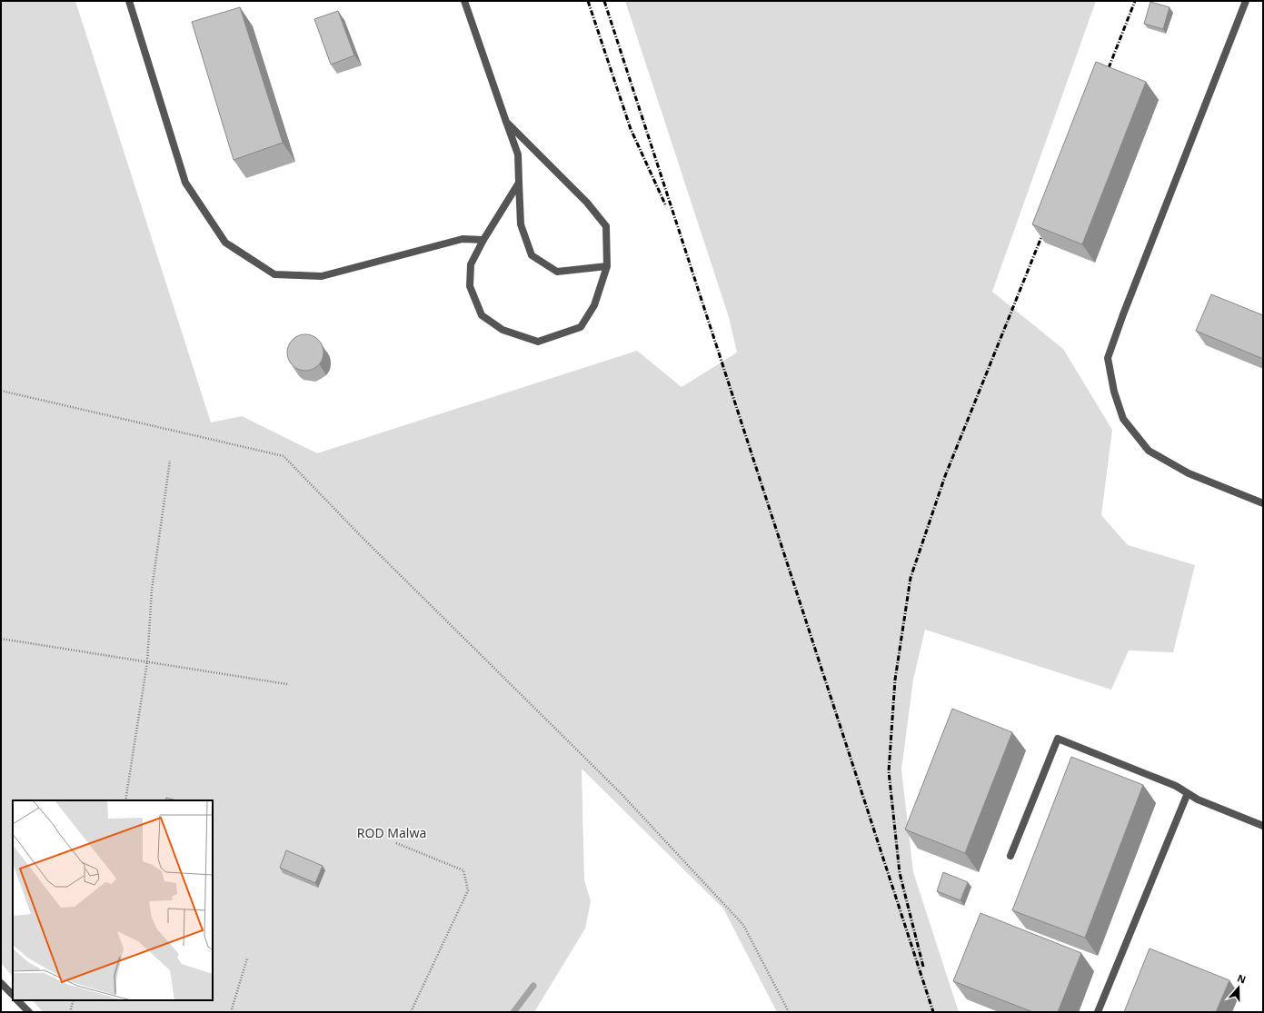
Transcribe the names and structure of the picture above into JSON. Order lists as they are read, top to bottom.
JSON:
{
  "parks": ["ROD Malwa"],
  "north": "top"
}
